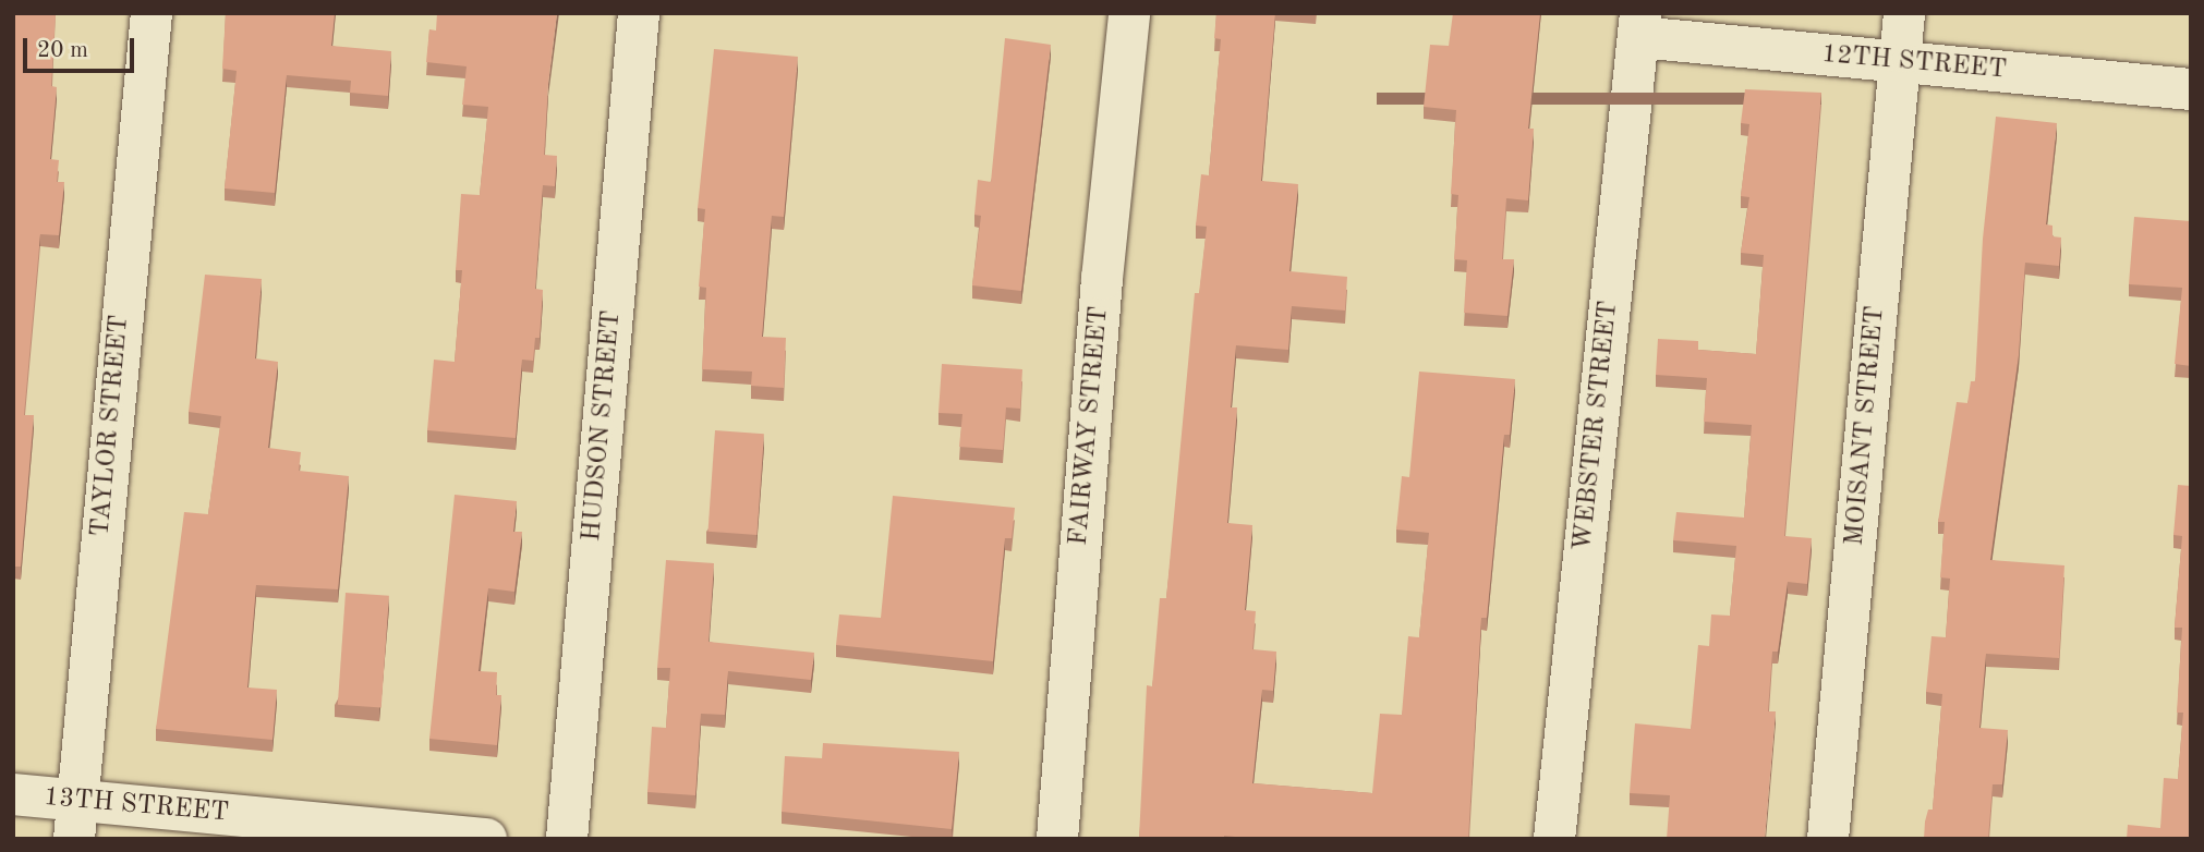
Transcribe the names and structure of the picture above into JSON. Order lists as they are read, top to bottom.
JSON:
{
  "streets": {
    "street": [
      "12TH STREET",
      "TAYLOR STREET",
      "HUDSON STREET",
      "FAIRWAY STREET",
      "WEBSTER STREET",
      "MOISANT STREET",
      "13TH STREET"
    ]
  },
  "crossings": [
    ["12TH STREET", "WEBSTER STREET"],
    ["12TH STREET", "MOISANT STREET"],
    ["TAYLOR STREET", "13TH STREET"]
  ],
  "scale_bar": "20 m"
}
